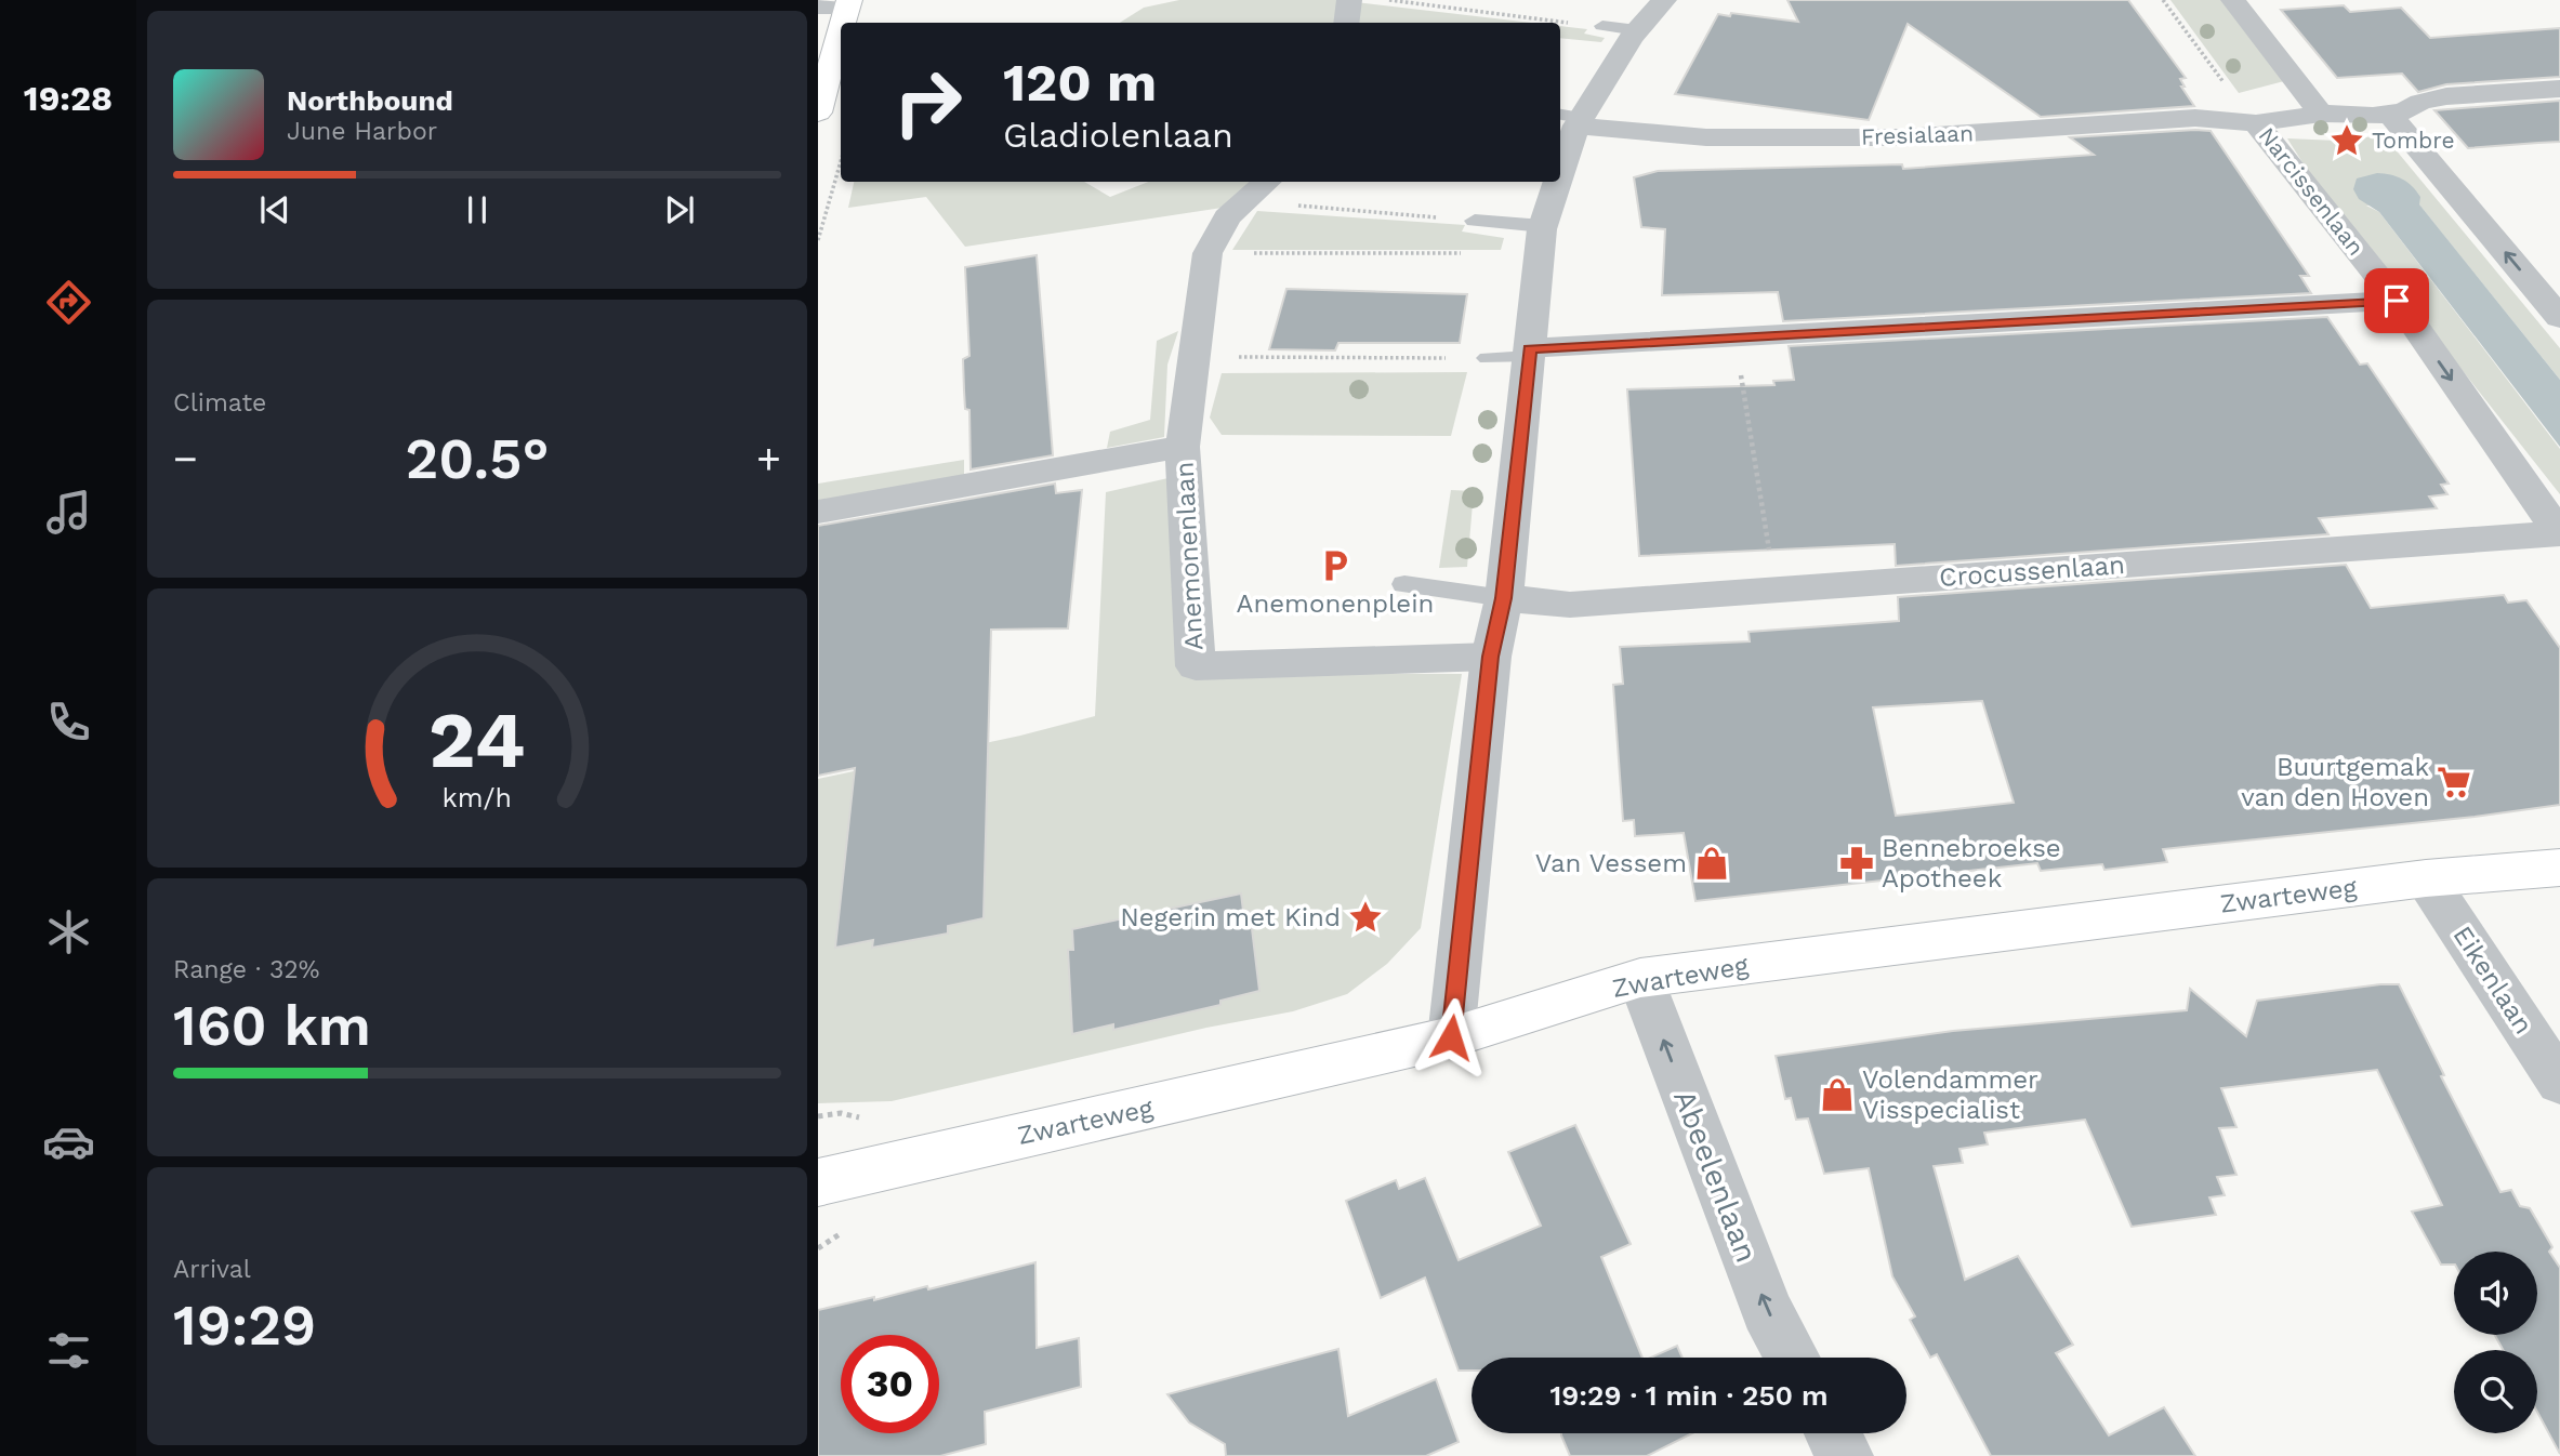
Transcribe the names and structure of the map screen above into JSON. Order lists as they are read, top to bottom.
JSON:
{
  "streets": {
    "main road": ["Zwarteweg"],
    "street": [
      "Fresialaan",
      "Narcissenlaan",
      "Anemonenlaan",
      "Crocussenlaan",
      "Eikenlaan",
      "Abeelenlaan"
    ]
  },
  "crossings": [
    ["Fresialaan", "Narcissenlaan"],
    ["Narcissenlaan", "Crocussenlaan"],
    ["Zwarteweg", "Eikenlaan"],
    ["Zwarteweg", "Abeelenlaan"]
  ],
  "one_way": ["Abeelenlaan"],
  "places": {
    "place": ["Tombre", "Negerin met Kind"],
    "parking": ["Anemonenplein"],
    "supermarket": ["Buurtgemak van den Hoven"],
    "shop": ["Van Vessem", "Volendammer Visspecialist"],
    "pharmacy": ["Bennebroekse Apotheek"]
  },
  "page": {
    "tabs": "19:28",
    "turn": ["120 m", "Gladiolenlaan"],
    "song": ["Northbound", "June Harbor"],
    "tile": [
      "Climate",
      ["Range · 32%", "160 km"],
      ["Arrival", "19:29"]
    ],
    "heat": ["−", "20.5°", "+"],
    "limit": "30",
    "trip": "19:29 · 1 min · 250 m",
    "gauge": ["24", "km/h"]
  }
}
